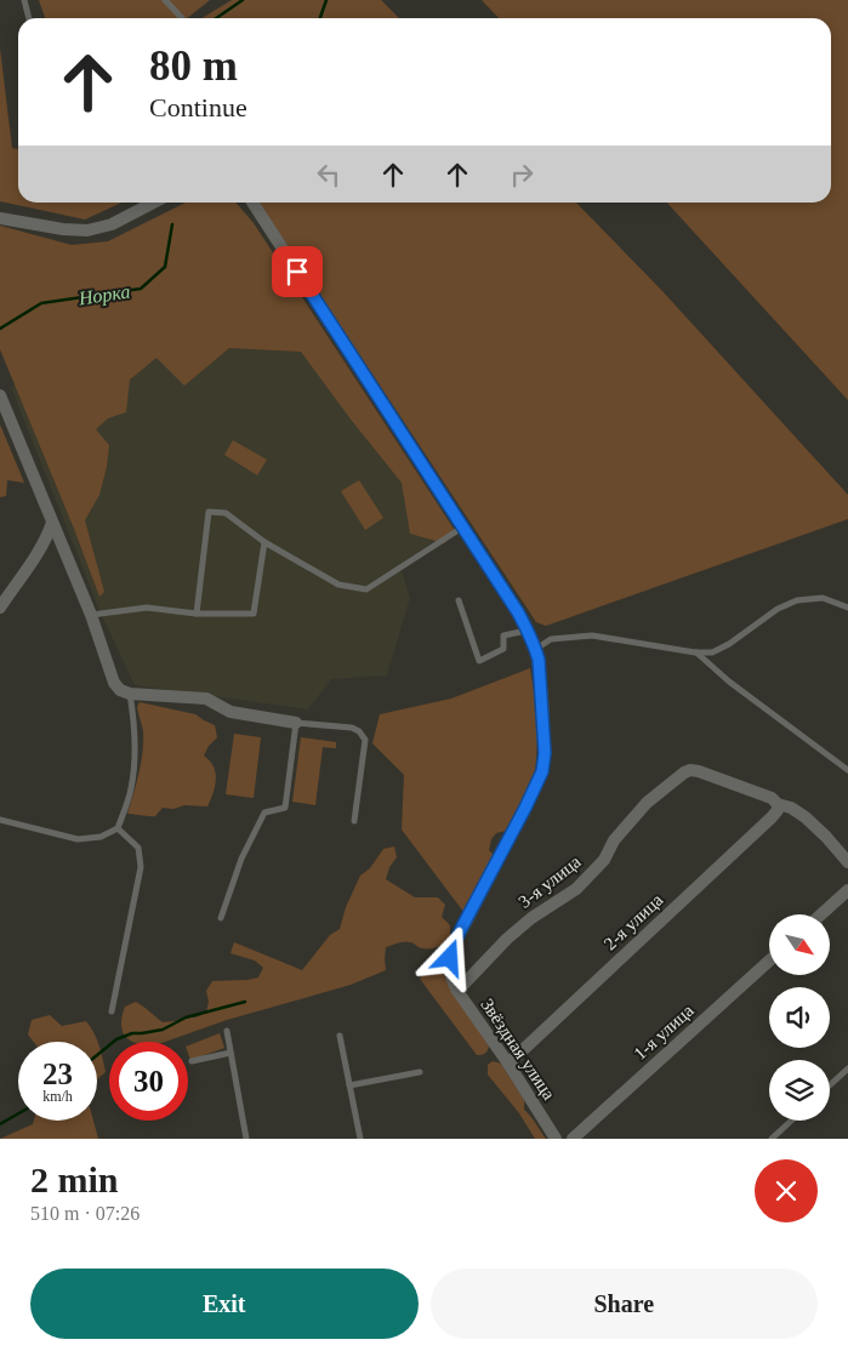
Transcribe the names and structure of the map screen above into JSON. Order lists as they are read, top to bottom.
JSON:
{
  "streets": {
    "street": [
      "3-я улица",
      "2-я улица",
      "1-я улица",
      "Звёздная улица"
    ]
  },
  "crossings": [
    ["3-я улица", "2-я улица"],
    ["3-я улица", "Звёздная улица"],
    ["2-я улица", "Звёздная улица"]
  ],
  "water": ["Норка"],
  "north": "bottom right",
  "page": {
    "turn": ["80 m", "Continue"],
    "speed": "23 km/h",
    "limit": "30",
    "heading": ["2 min", "510 m · 07:26"],
    "buttons": ["Exit", "Share"]
  }
}
